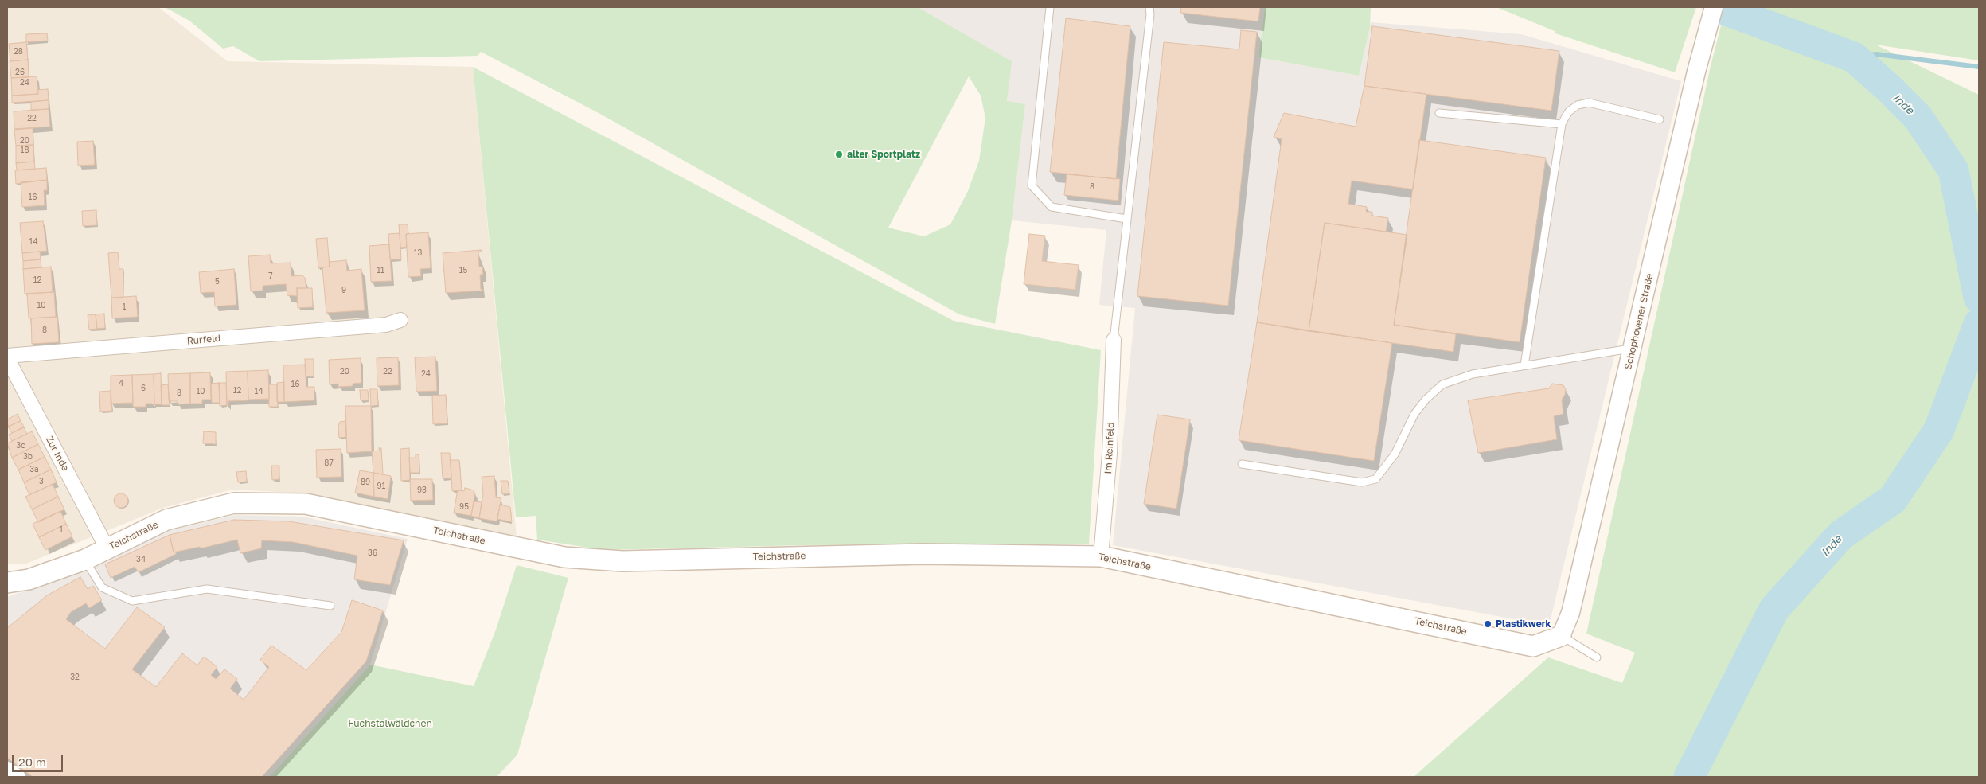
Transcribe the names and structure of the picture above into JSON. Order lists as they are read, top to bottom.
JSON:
{
  "streets": {
    "main road": ["Teichstraße"],
    "street": [
      "Schophovener Straße",
      "Rurfeld",
      "Im Reinfeld",
      "Zur Inde"
    ]
  },
  "crossings": [
    ["Schophovener Straße", "Teichstraße"],
    ["Rurfeld", "Zur Inde"],
    ["Im Reinfeld", "Teichstraße"],
    ["Zur Inde", "Teichstraße"]
  ],
  "water": ["Inde"],
  "parks": ["Fuchstalwäldchen"],
  "places": ["alter Sportplatz", "Plastikwerk"],
  "house_numbers": [
    "28",
    "26",
    "24",
    "22",
    "20",
    "18",
    "8",
    "16",
    "14",
    "13",
    "11",
    "15",
    "7",
    "12",
    "5",
    "9",
    "10",
    "1",
    "8",
    "20",
    "22",
    "24",
    "4",
    "16",
    "6",
    "12",
    "10",
    "14",
    "8",
    "3c",
    "3b",
    "87",
    "3a",
    "3",
    "89",
    "91",
    "93",
    "95",
    "1",
    "36",
    "34",
    "32"
  ],
  "scale_bar": "20 m"
}
